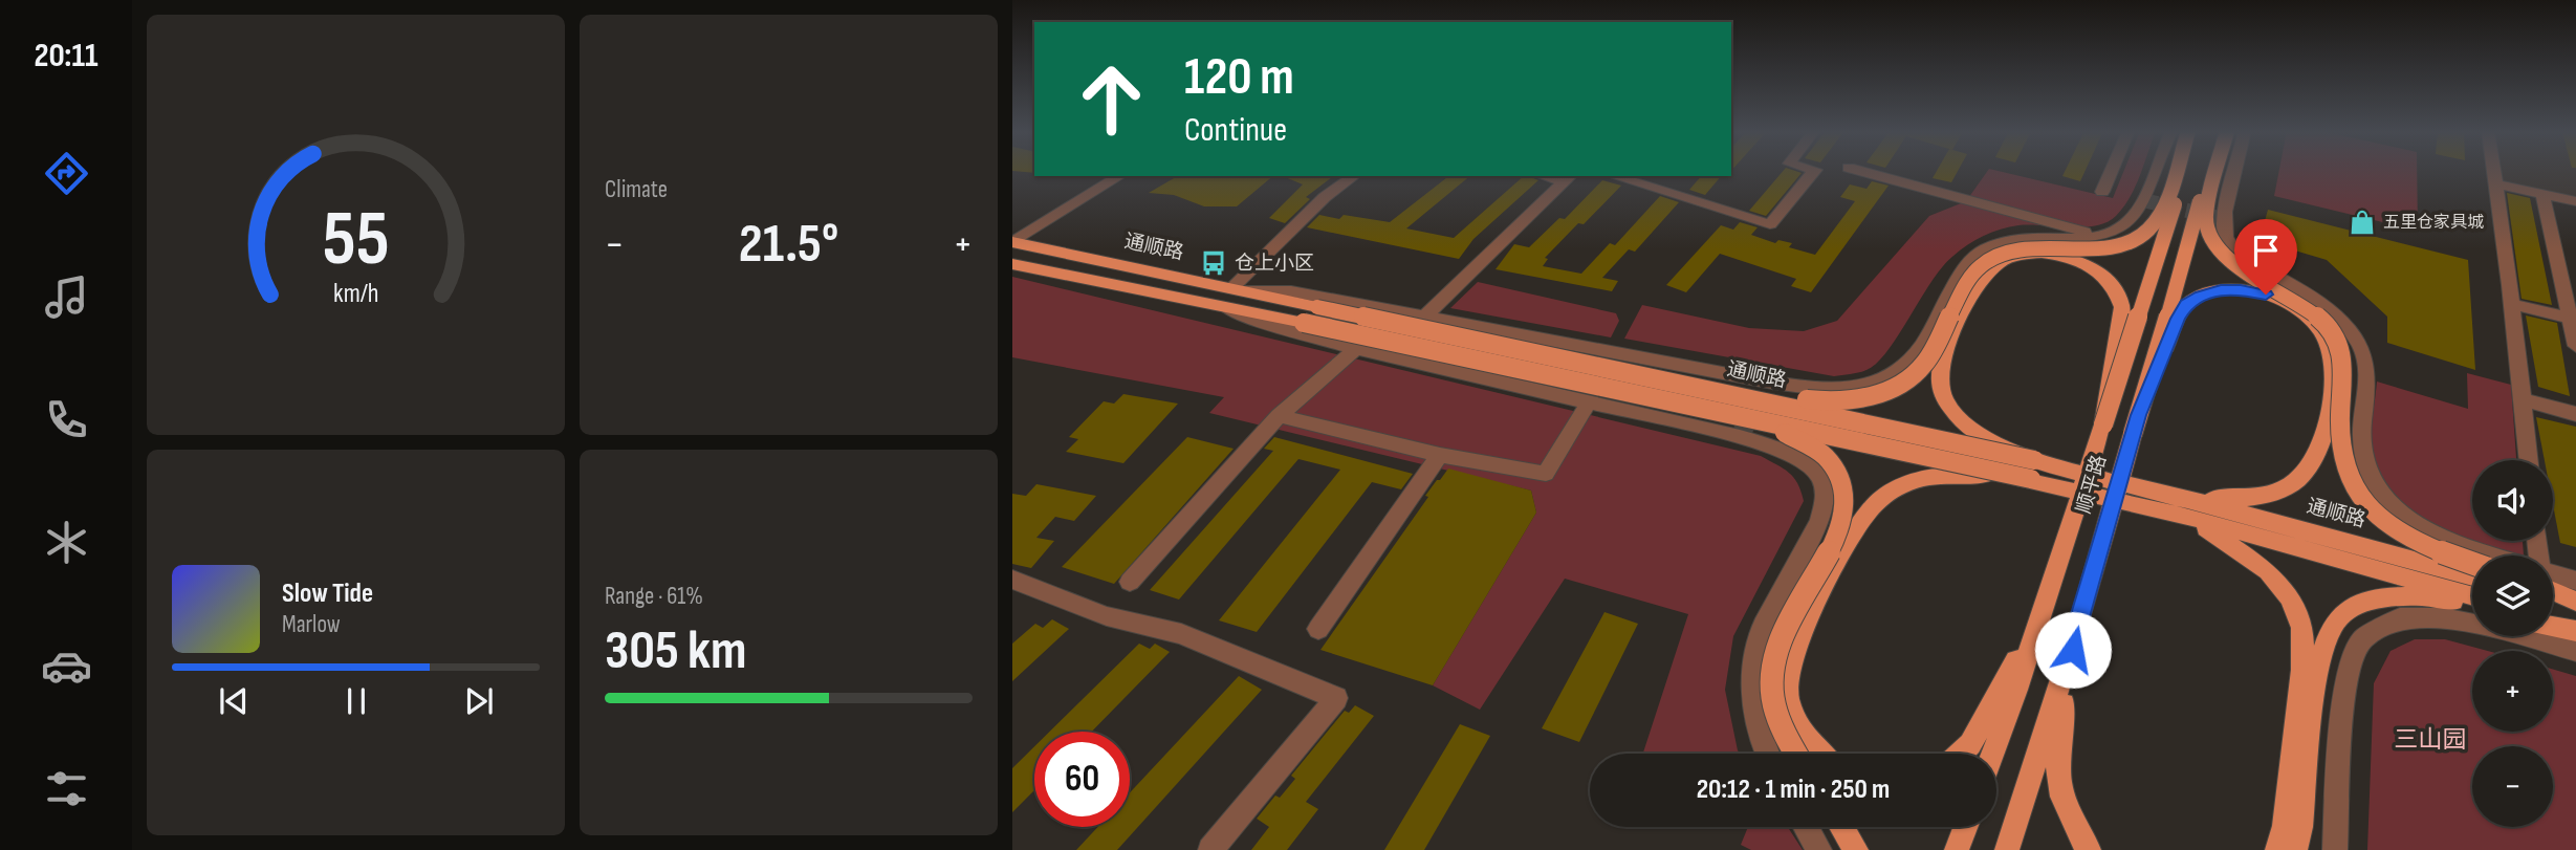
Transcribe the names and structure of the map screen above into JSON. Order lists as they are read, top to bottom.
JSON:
{
  "streets": {
    "main road": ["通顺路", "顺平路"]
  },
  "parks": ["三山园"],
  "places": {
    "shop": ["五里仓家具城"],
    "bus stop": ["仓上小区"]
  },
  "page": {
    "tabs": "20:11",
    "tile": [
      "Climate",
      ["Range · 61%", "305 km"]
    ],
    "turn": ["120 m", "Continue"],
    "heat": ["−", "21.5°", "+"],
    "map_buttons": ["+", "−"],
    "song": ["Slow Tide", "Marlow"],
    "limit": "60",
    "trip": "20:12 · 1 min · 250 m",
    "gauge": ["55", "km/h"]
  }
}
